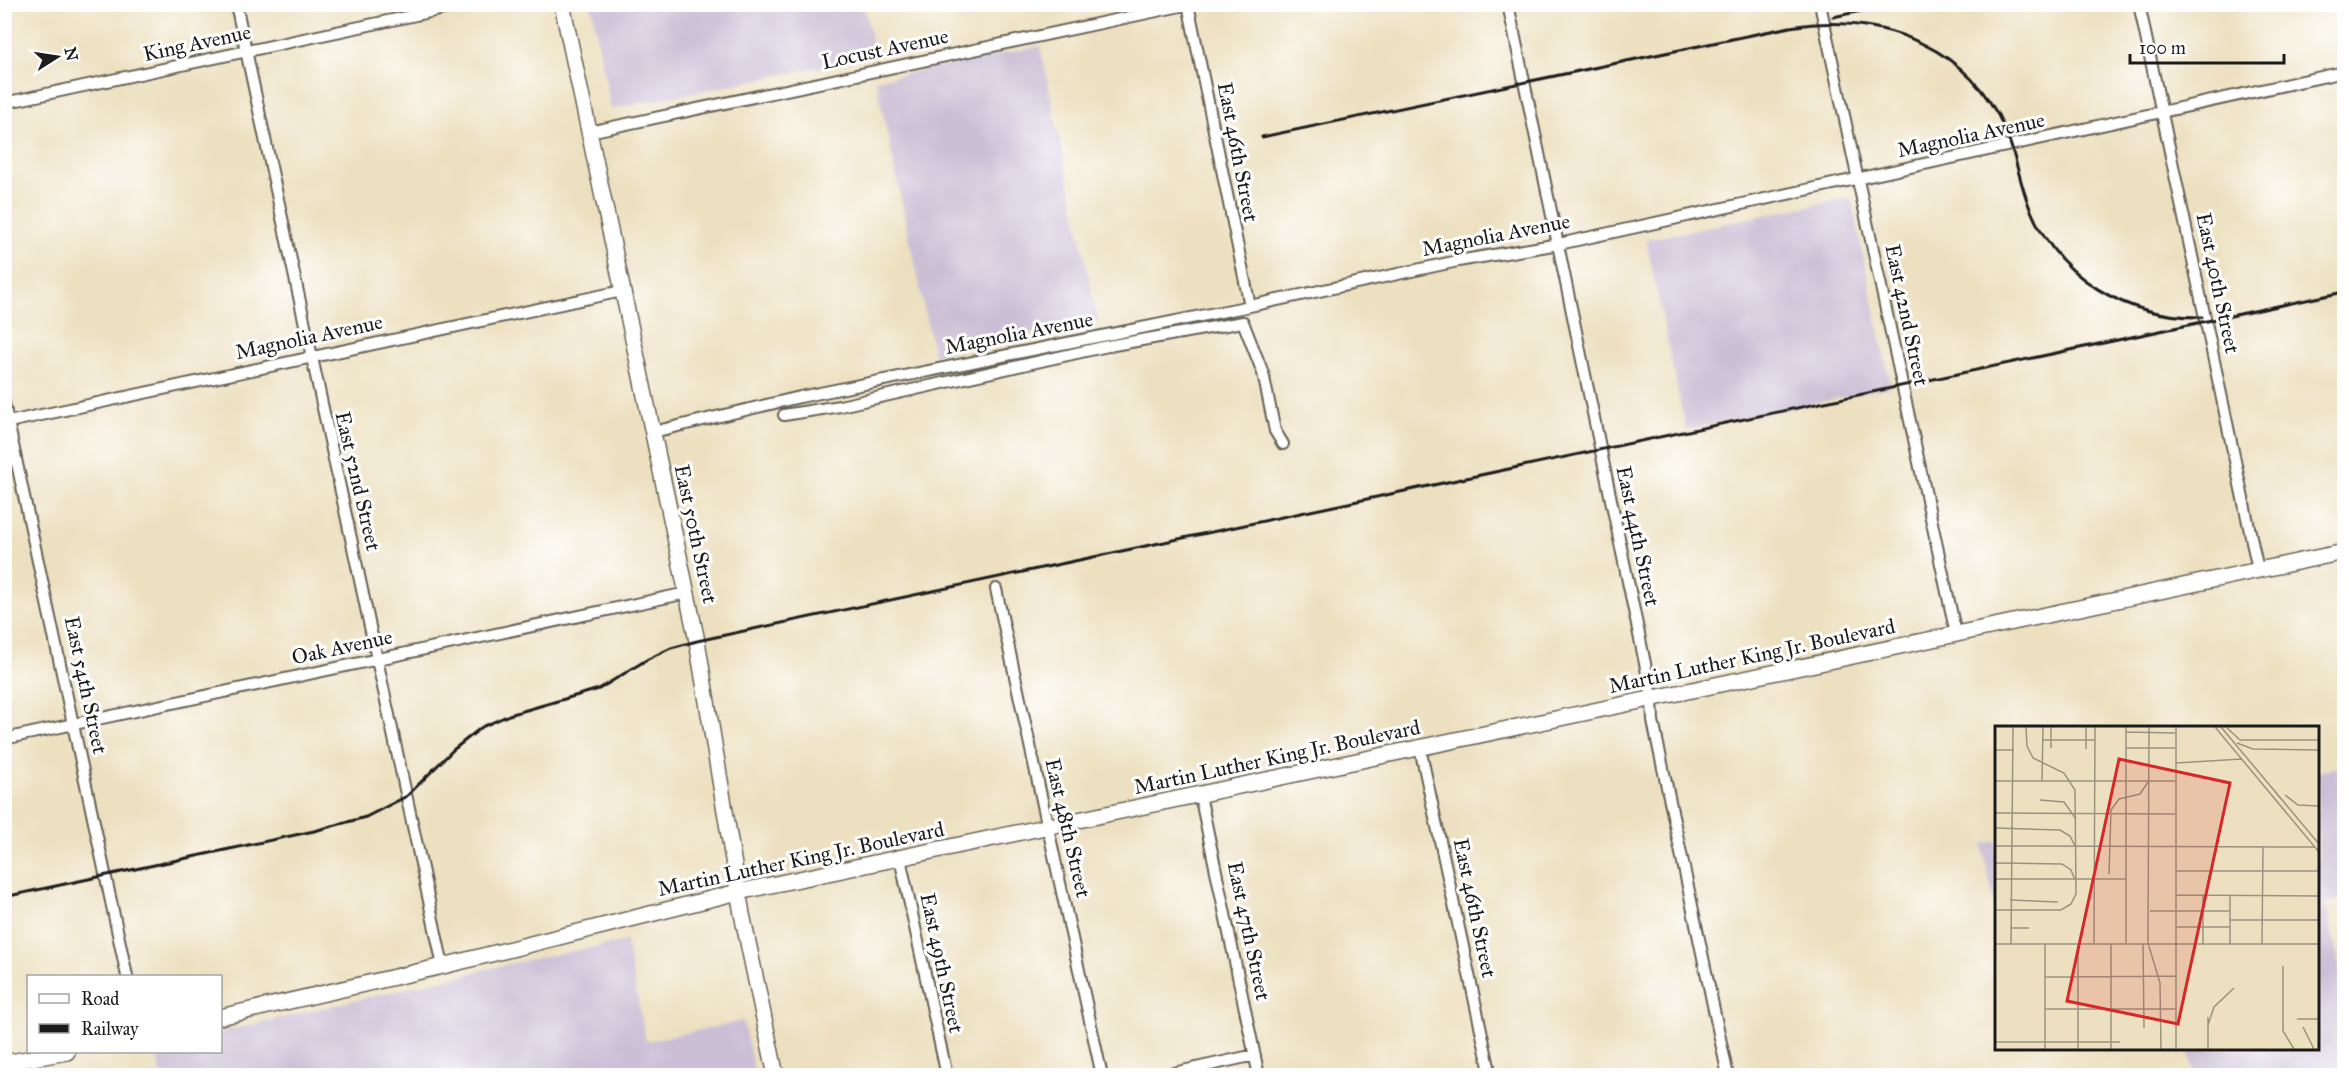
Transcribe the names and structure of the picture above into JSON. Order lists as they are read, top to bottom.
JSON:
{
  "streets": {
    "main road": ["East 50th Street", "Martin Luther King Jr. Boulevard"],
    "street": [
      "King Avenue",
      "Locust Avenue",
      "Magnolia Avenue",
      "East 46th Street",
      "East 40th Street",
      "East 42nd Street",
      "East 52nd Street",
      "East 44th Street",
      "Oak Avenue",
      "East 54th Street",
      "East 48th Street",
      "East 47th Street",
      "East 49th Street"
    ]
  },
  "crossings": [
    ["King Avenue", "East 52nd Street"],
    ["Locust Avenue", "East 46th Street"],
    ["Locust Avenue", "East 50th Street"],
    ["Magnolia Avenue", "East 46th Street"],
    ["Magnolia Avenue", "East 40th Street"],
    ["Magnolia Avenue", "East 42nd Street"],
    ["Magnolia Avenue", "East 52nd Street"],
    ["Magnolia Avenue", "East 50th Street"],
    ["Magnolia Avenue", "East 44th Street"],
    ["Magnolia Avenue", "East 54th Street"],
    ["East 46th Street", "Martin Luther King Jr. Boulevard"],
    ["East 40th Street", "Martin Luther King Jr. Boulevard"],
    ["East 42nd Street", "Martin Luther King Jr. Boulevard"],
    ["East 52nd Street", "Oak Avenue"],
    ["East 52nd Street", "Martin Luther King Jr. Boulevard"],
    ["East 50th Street", "Oak Avenue"],
    ["East 50th Street", "Martin Luther King Jr. Boulevard"],
    ["East 44th Street", "Martin Luther King Jr. Boulevard"],
    ["Oak Avenue", "East 54th Street"],
    ["Martin Luther King Jr. Boulevard", "East 48th Street"],
    ["Martin Luther King Jr. Boulevard", "East 47th Street"],
    ["Martin Luther King Jr. Boulevard", "East 49th Street"]
  ],
  "legend": ["Road", "Railway"],
  "scale_bar": "100 m",
  "north": "right"
}
